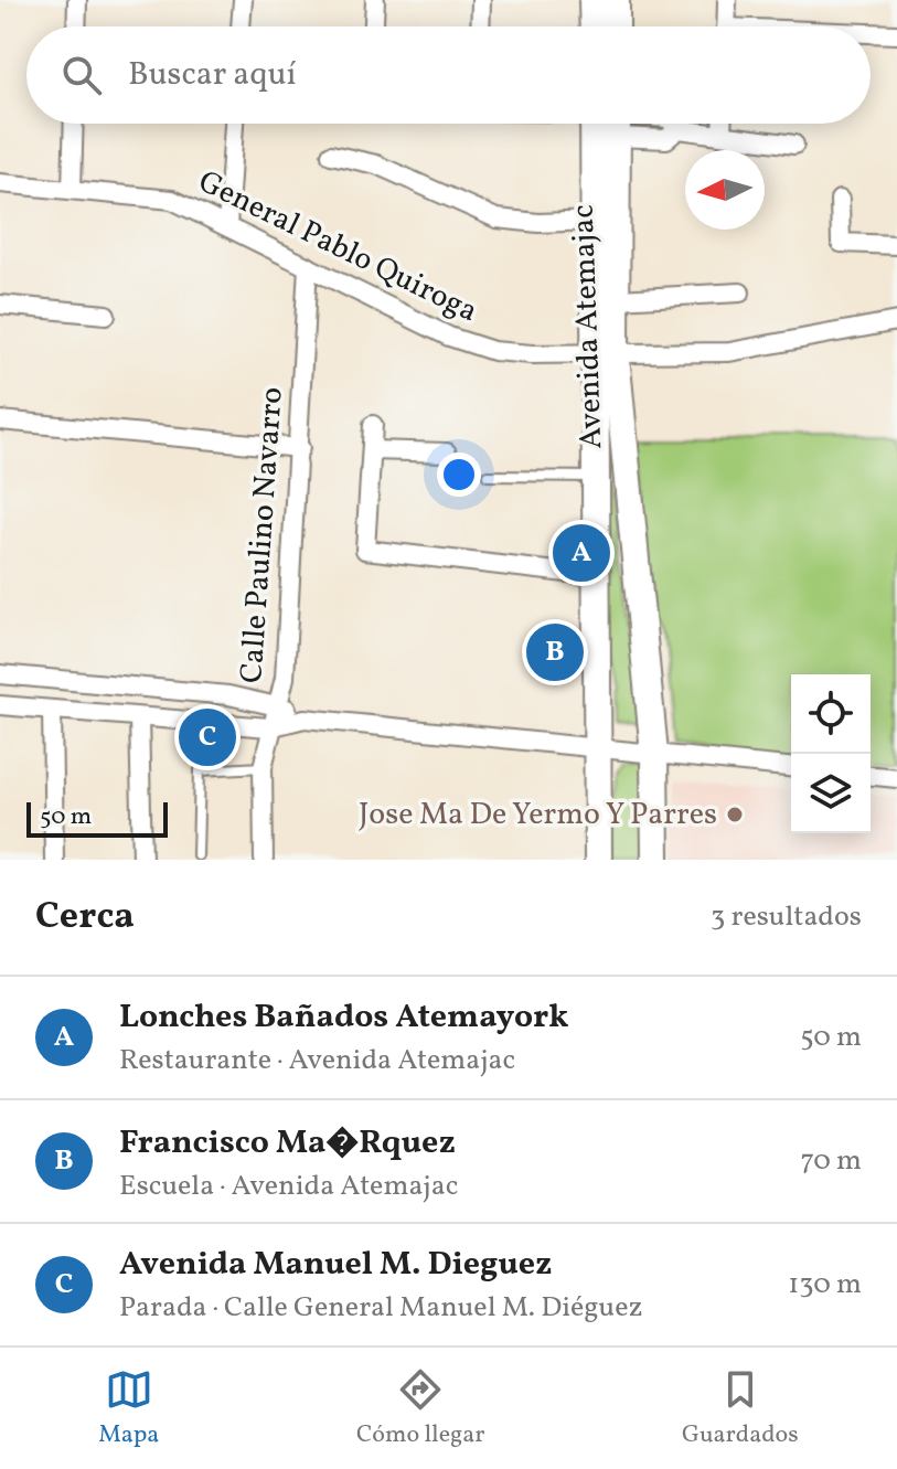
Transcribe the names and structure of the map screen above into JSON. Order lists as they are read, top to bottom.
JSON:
{
  "streets": {
    "main road": ["Avenida Atemajac"],
    "street": ["General Pablo Quiroga", "Calle Paulino Navarro"]
  },
  "crossings": [
    ["General Pablo Quiroga", "Avenida Atemajac"],
    ["General Pablo Quiroga", "Calle Paulino Navarro"]
  ],
  "places": ["Jose Ma De Yermo Y Parres"],
  "scale_bar": "50 m",
  "north": "left",
  "page": {
    "search": "Buscar aquí",
    "pins": ["A", "B", "C"],
    "scale": "50 m",
    "heading": ["Cerca", "3 resultados"],
    "list": [
      {
        "mark": "A",
        "name": "Lonches Bañados Atemayork",
        "note": "Restaurante · Avenida Atemajac",
        "value": "50 m"
      },
      {
        "mark": "B",
        "name": "Francisco Ma�Rquez",
        "note": "Escuela · Avenida Atemajac",
        "value": "70 m"
      },
      {
        "mark": "C",
        "name": "Avenida Manuel M. Dieguez",
        "note": "Parada · Calle General Manuel M. Diéguez",
        "value": "130 m"
      }
    ],
    "nav": ["Mapa", "Cómo llegar", "Guardados"]
  }
}
